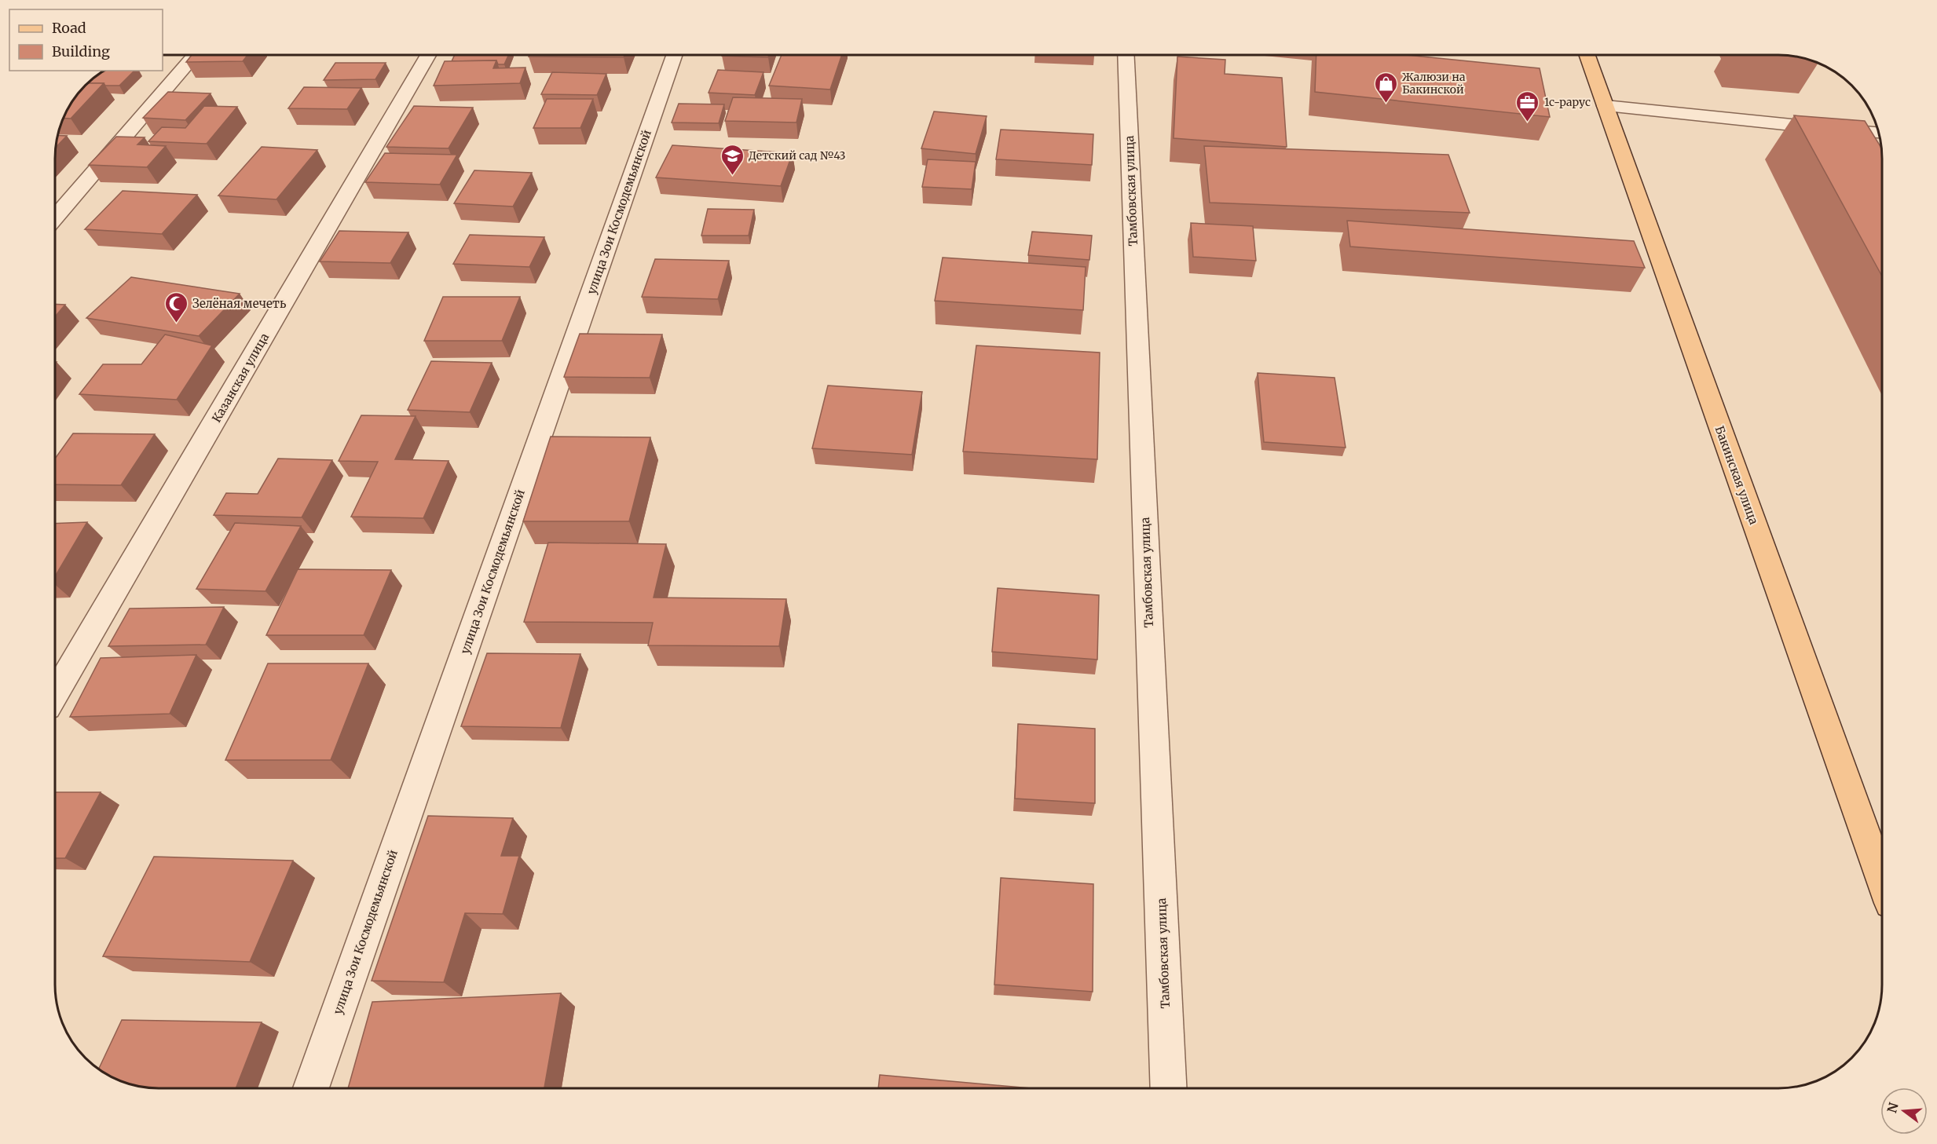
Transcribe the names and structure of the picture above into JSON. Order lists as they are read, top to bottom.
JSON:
{
  "streets": {
    "main road": ["Бакинская улица"],
    "street": ["Тамбовская улица", "улица Зои Космодемьянской", "Казанская улица"]
  },
  "places": {
    "shop": ["Жалюзи на Бакинской"],
    "office": ["1с-рарус"],
    "school or university": ["Детский сад №43"],
    "mosque": ["Зелёная мечеть"]
  },
  "legend": ["Road", "Building"],
  "north": "left"
}
